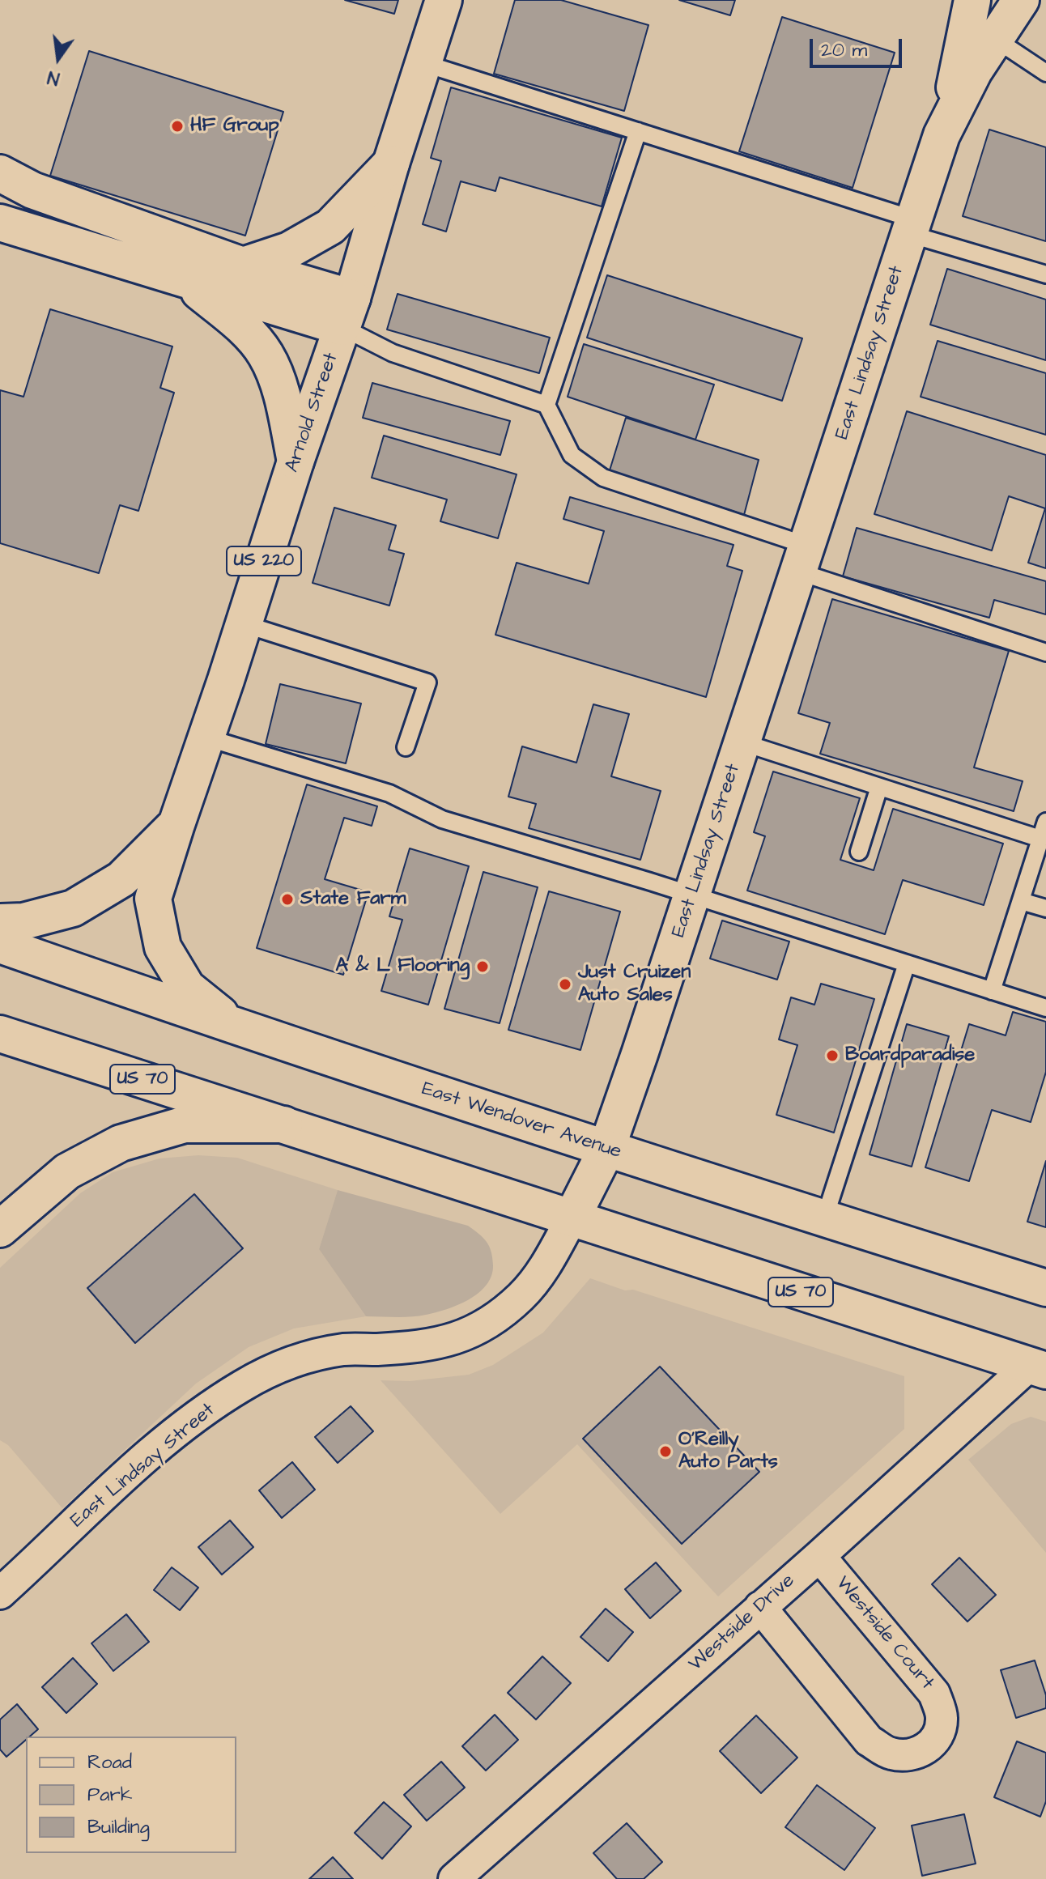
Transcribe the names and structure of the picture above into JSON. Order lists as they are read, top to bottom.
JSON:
{
  "streets": {
    "main road": [
      "East Lindsay Street",
      "Arnold Street",
      "US 220",
      "US 70",
      "East Wendover Avenue"
    ],
    "street": ["Westside Drive", "Westside Court"]
  },
  "crossings": [
    ["East Lindsay Street", "US 70"],
    ["East Lindsay Street", "East Wendover Avenue"],
    ["Arnold Street", "US 220"],
    ["US 220", "East Wendover Avenue"],
    ["US 70", "Westside Drive"],
    ["Westside Drive", "Westside Court"]
  ],
  "places": [
    "HF Group",
    "State Farm",
    "A & L Flooring",
    "Just Cruizen Auto Sales",
    "Boardparadise",
    "O'Reilly Auto Parts"
  ],
  "legend": ["Road", "Park", "Building"],
  "scale_bar": "20 m",
  "north": "bottom"
}
